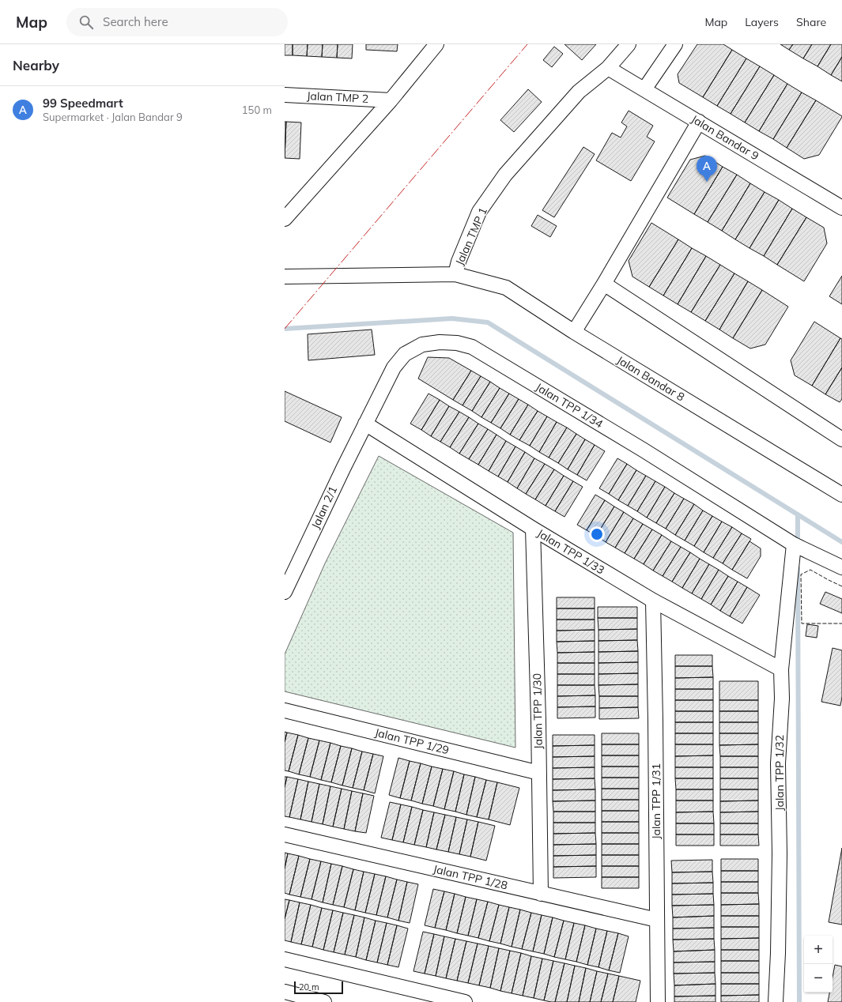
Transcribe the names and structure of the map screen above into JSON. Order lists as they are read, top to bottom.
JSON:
{
  "streets": {
    "street": [
      "Jalan TMP 2",
      "Jalan Bandar 9",
      "Jalan TMP 1",
      "Jalan Bandar 8",
      "Jalan TPP 1/34",
      "Jalan 2/1",
      "Jalan TPP 1/33",
      "Jalan TPP 1/30",
      "Jalan TPP 1/29",
      "Jalan TPP 1/32",
      "Jalan TPP 1/31",
      "Jalan TPP 1/28"
    ]
  },
  "crossings": [
    ["Jalan Bandar 9", "Jalan TMP 1"],
    ["Jalan TMP 1", "Jalan Bandar 8"],
    ["Jalan TPP 1/34", "Jalan 2/1"],
    ["Jalan TPP 1/34", "Jalan TPP 1/33"],
    ["Jalan TPP 1/34", "Jalan TPP 1/32"],
    ["Jalan 2/1", "Jalan TPP 1/33"],
    ["Jalan TPP 1/33", "Jalan TPP 1/30"],
    ["Jalan TPP 1/33", "Jalan TPP 1/32"],
    ["Jalan TPP 1/33", "Jalan TPP 1/31"],
    ["Jalan TPP 1/30", "Jalan TPP 1/29"],
    ["Jalan TPP 1/30", "Jalan TPP 1/28"],
    ["Jalan TPP 1/31", "Jalan TPP 1/28"]
  ],
  "scale_bar": "20 m",
  "page": {
    "header": "Map",
    "search": "Search here",
    "nav": ["Map", "Layers", "Share"],
    "heading": "Nearby",
    "list": [
      {
        "mark": "A",
        "name": "99 Speedmart",
        "note": "Supermarket · Jalan Bandar 9",
        "value": "150 m"
      }
    ],
    "pins": "A",
    "map_buttons": ["+", "−"],
    "scale": "20 m"
  }
}
